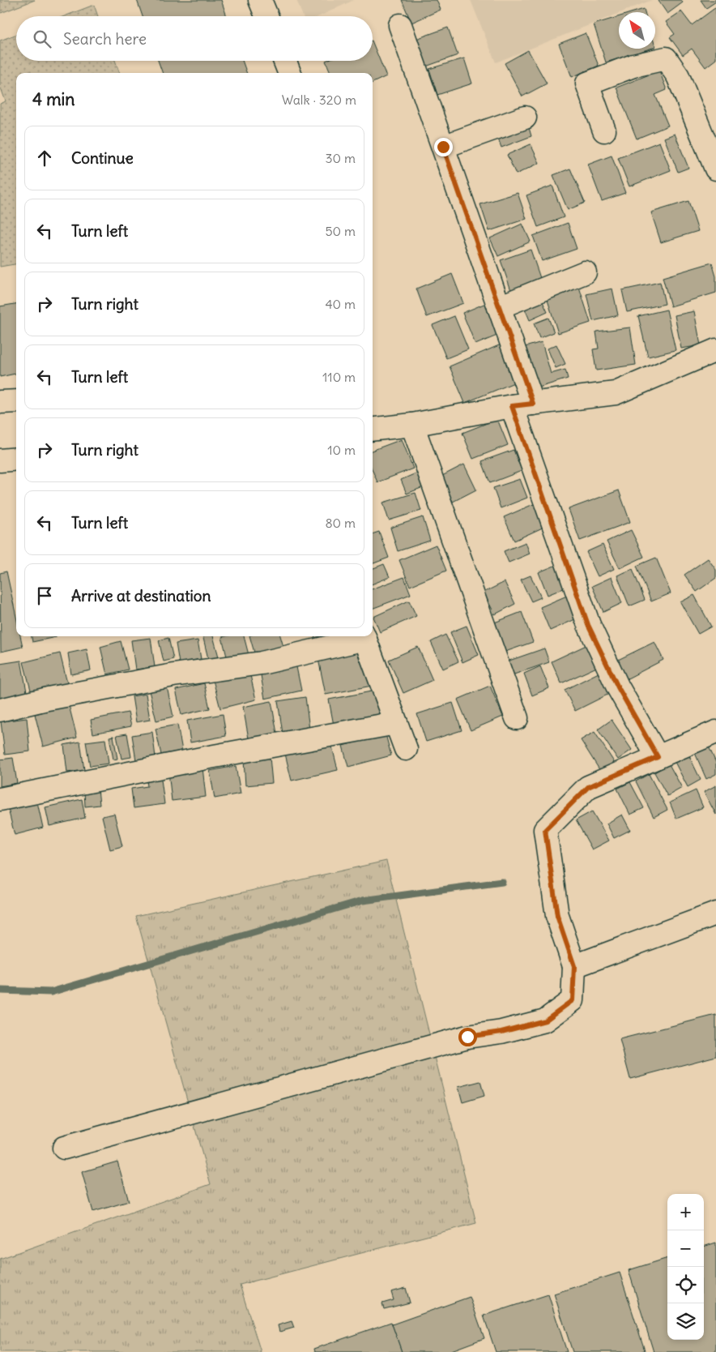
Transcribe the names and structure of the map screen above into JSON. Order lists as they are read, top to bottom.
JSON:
{
  "north": "top left",
  "page": {
    "search": "Search here",
    "heading": ["4 min", "Walk · 320 m"],
    "list": [
      ["Continue", "30 m"],
      ["Turn left", "50 m"],
      ["Turn right", "40 m"],
      ["Turn left", "110 m"],
      ["Turn right", "10 m"],
      ["Turn left", "80 m"],
      "Arrive at destination"
    ],
    "map_buttons": ["+", "−"]
  }
}
